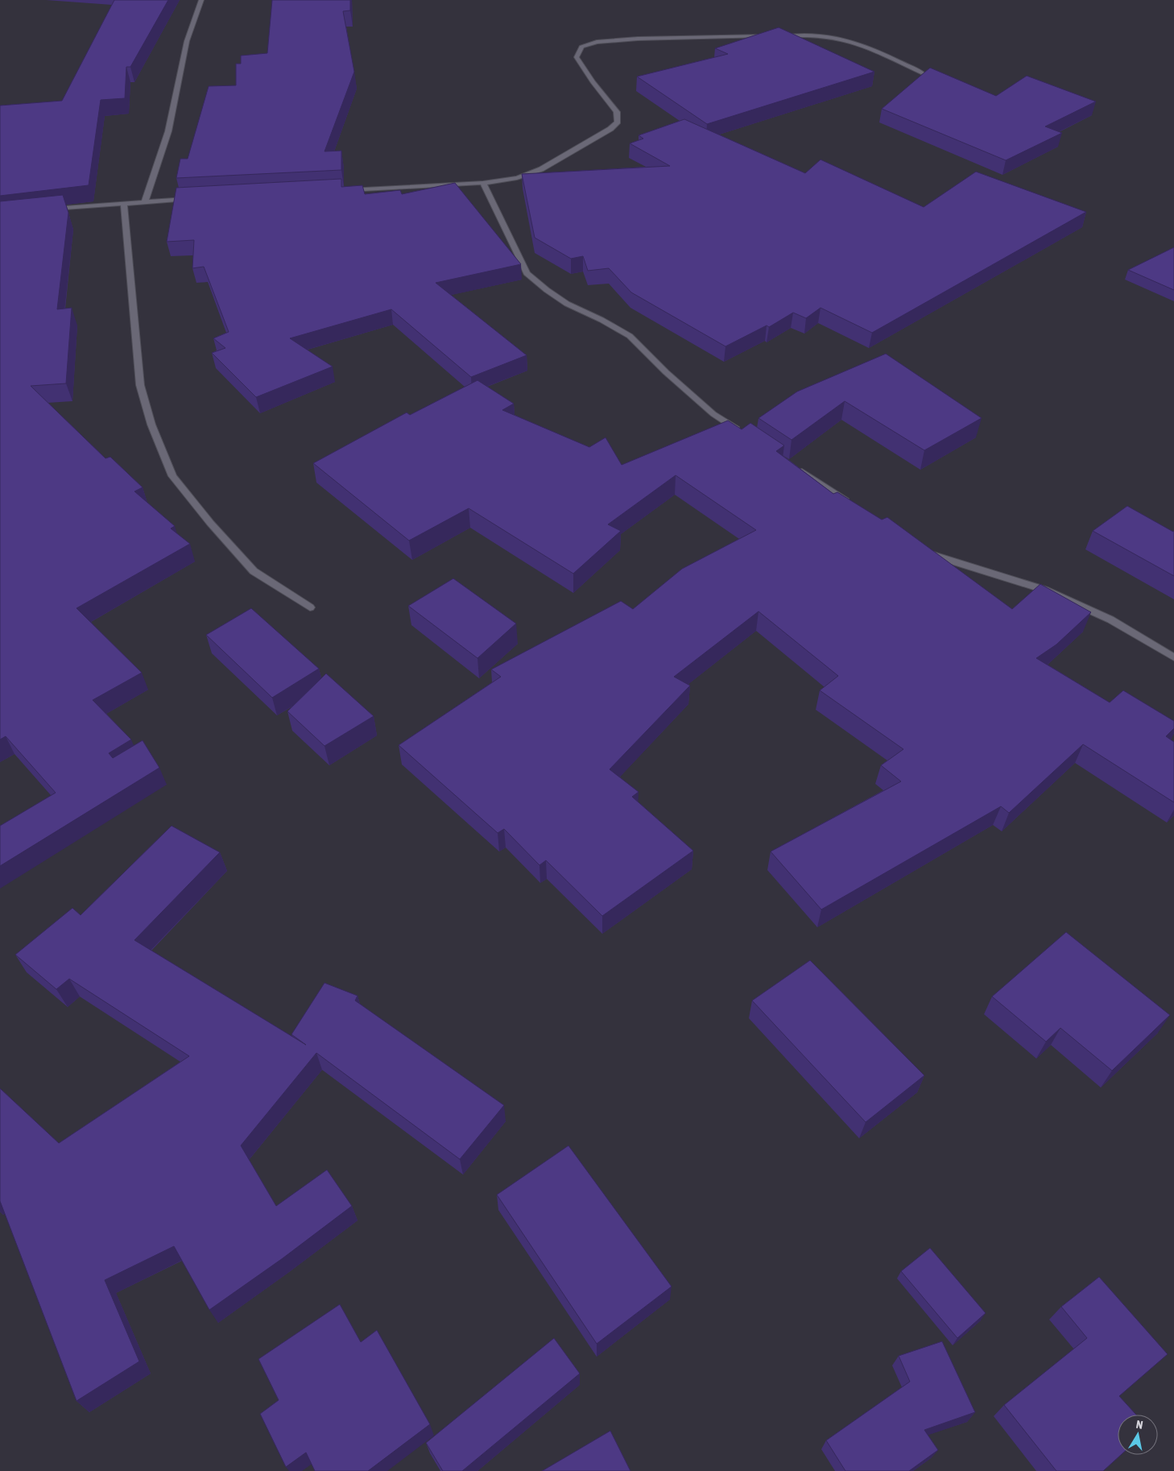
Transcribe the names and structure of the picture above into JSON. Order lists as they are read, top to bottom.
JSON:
{
  "north": "top"
}
